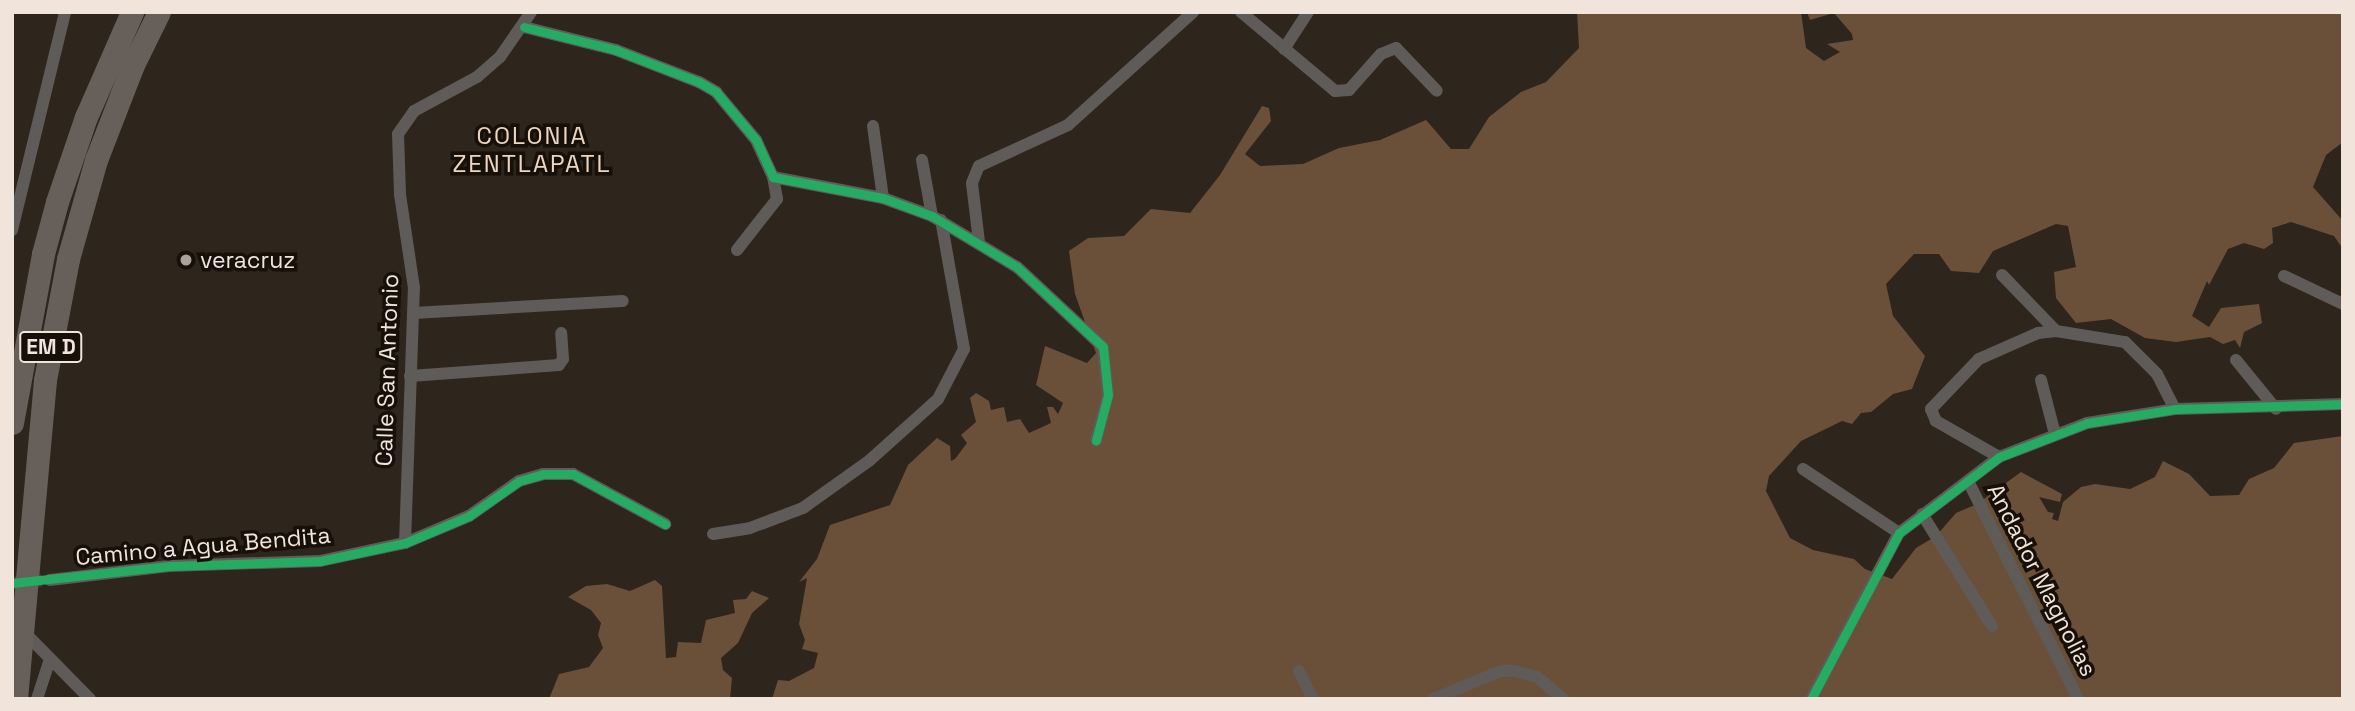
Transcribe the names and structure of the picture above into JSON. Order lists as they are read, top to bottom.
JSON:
{
  "streets": {
    "highway": ["EM D"],
    "street": ["Calle San Antonio", "Camino a Agua Bendita", "Andador Magnolias"]
  },
  "crossings": [
    ["Calle San Antonio", "Camino a Agua Bendita"]
  ],
  "districts": ["COLONIA ZENTLAPATL"],
  "places": ["veracruz"]
}
